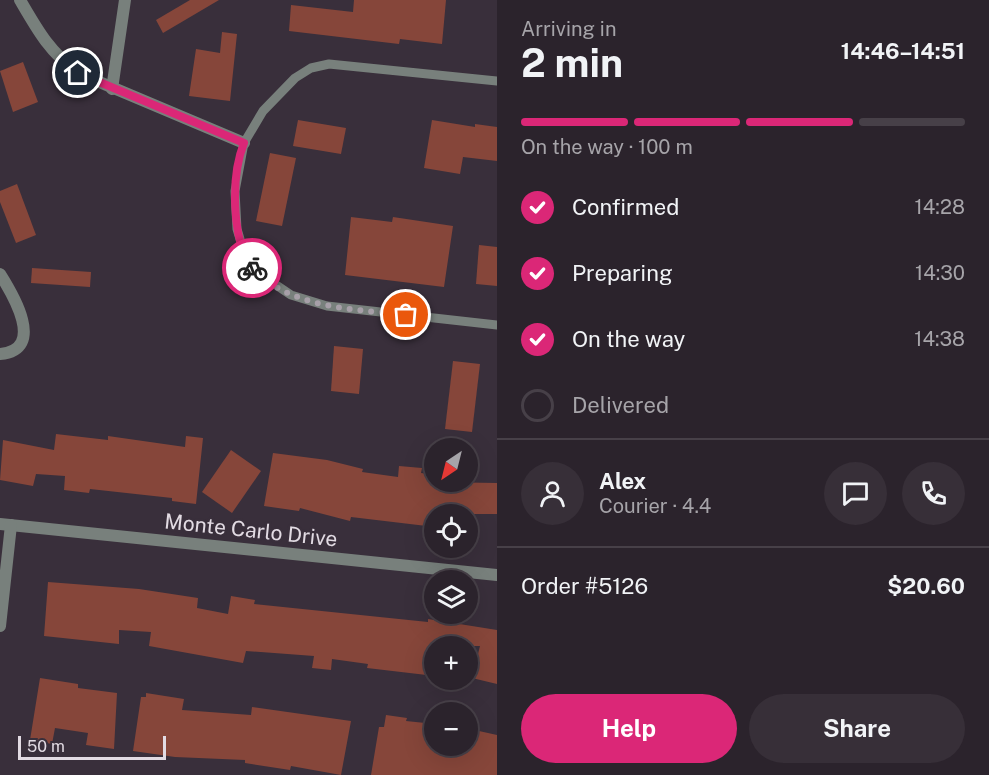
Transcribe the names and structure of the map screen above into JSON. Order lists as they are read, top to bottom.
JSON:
{
  "streets": {
    "street": ["Monte Carlo Drive"]
  },
  "scale_bar": "50 m",
  "north": "bottom left",
  "page": {
    "heading": ["2 min", "Arriving in", "14:46–14:51"],
    "panel": [
      "Alex",
      "Courier · 4.4",
      "Order #5126",
      "$20.60"
    ],
    "bar": "On the way · 100 m",
    "list": [
      ["Confirmed", "14:28"],
      ["Preparing", "14:30"],
      ["On the way", "14:38"],
      "Delivered"
    ],
    "map_buttons": ["+", "−"],
    "buttons": ["Help", "Share"],
    "scale": "50 m"
  }
}
